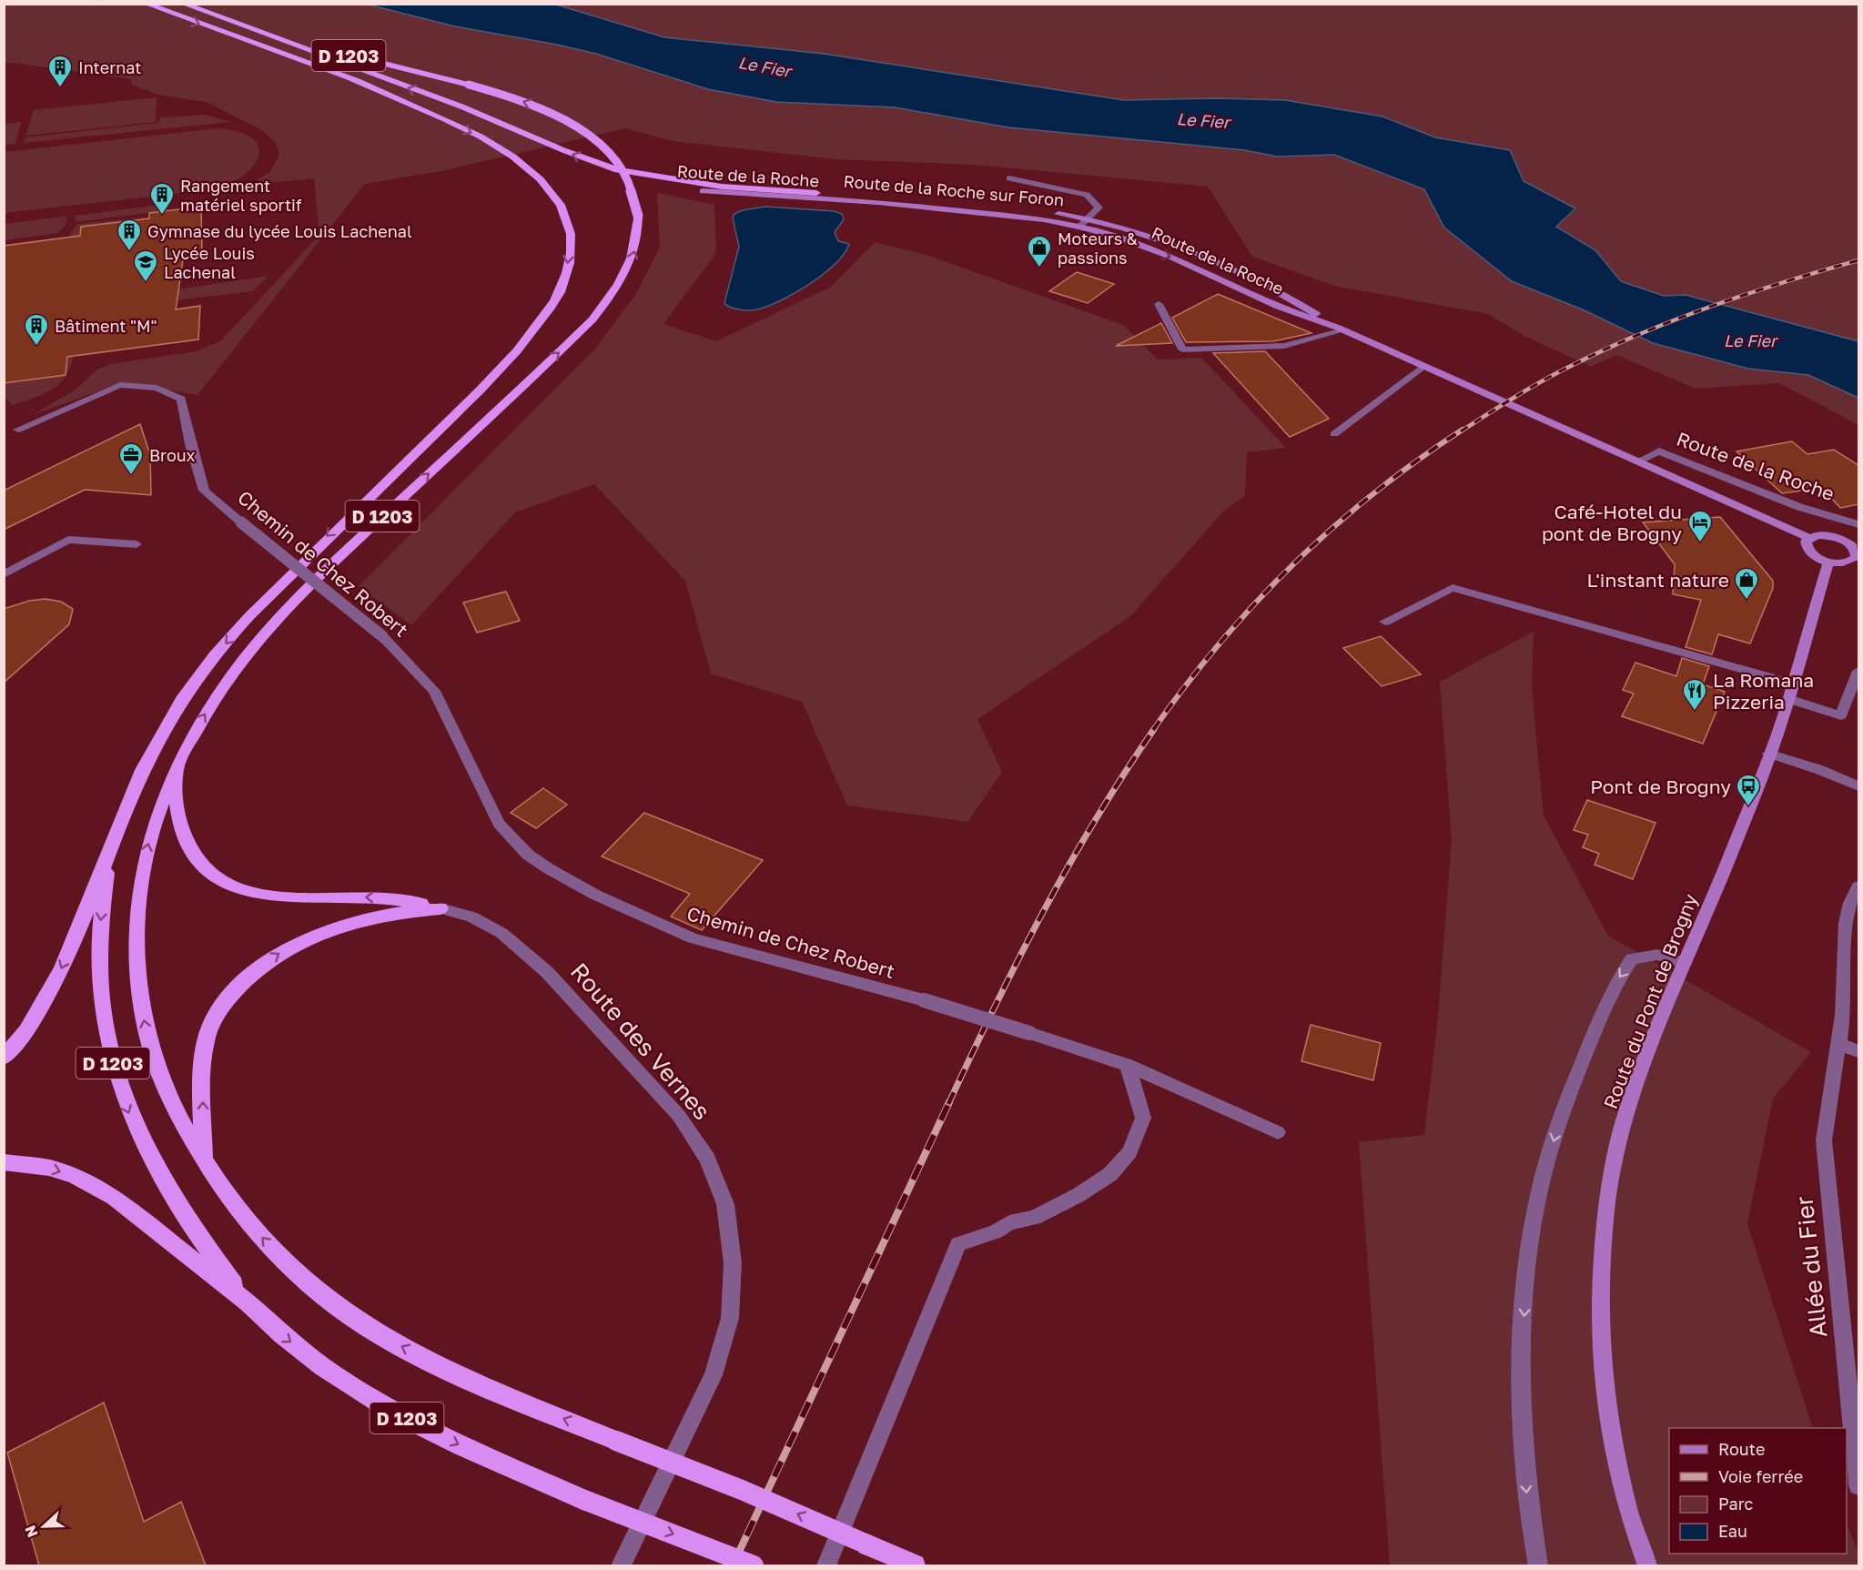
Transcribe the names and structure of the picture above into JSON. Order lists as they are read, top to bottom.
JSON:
{
  "streets": {
    "highway": ["D 1203", "Route de la Roche"],
    "main road": ["Route de la Roche sur Foron", "Route du Pont de Brogny"],
    "street": ["Chemin de Chez Robert", "Route des Vernes", "Allée du Fier"]
  },
  "crossings": [
    ["D 1203", "Route de la Roche"],
    ["Route de la Roche", "Route de la Roche sur Foron"]
  ],
  "water": ["Le Fier"],
  "places": {
    "building": [
      "Internat",
      "Rangement matériel sportif",
      "Gymnase du lycée Louis Lachenal",
      "Bâtiment \"M\""
    ],
    "shop": ["Moteurs & passions", "L'instant nature"],
    "school or university": ["Lycée Louis Lachenal"],
    "office": ["Broux"],
    "hotel": ["Café-Hotel du pont de Brogny"],
    "restaurant": ["La Romana Pizzeria"],
    "bus stop": ["Pont de Brogny"]
  },
  "legend": [
    "Route",
    "Voie ferrée",
    "Parc",
    "Eau"
  ],
  "north": "left"
}
